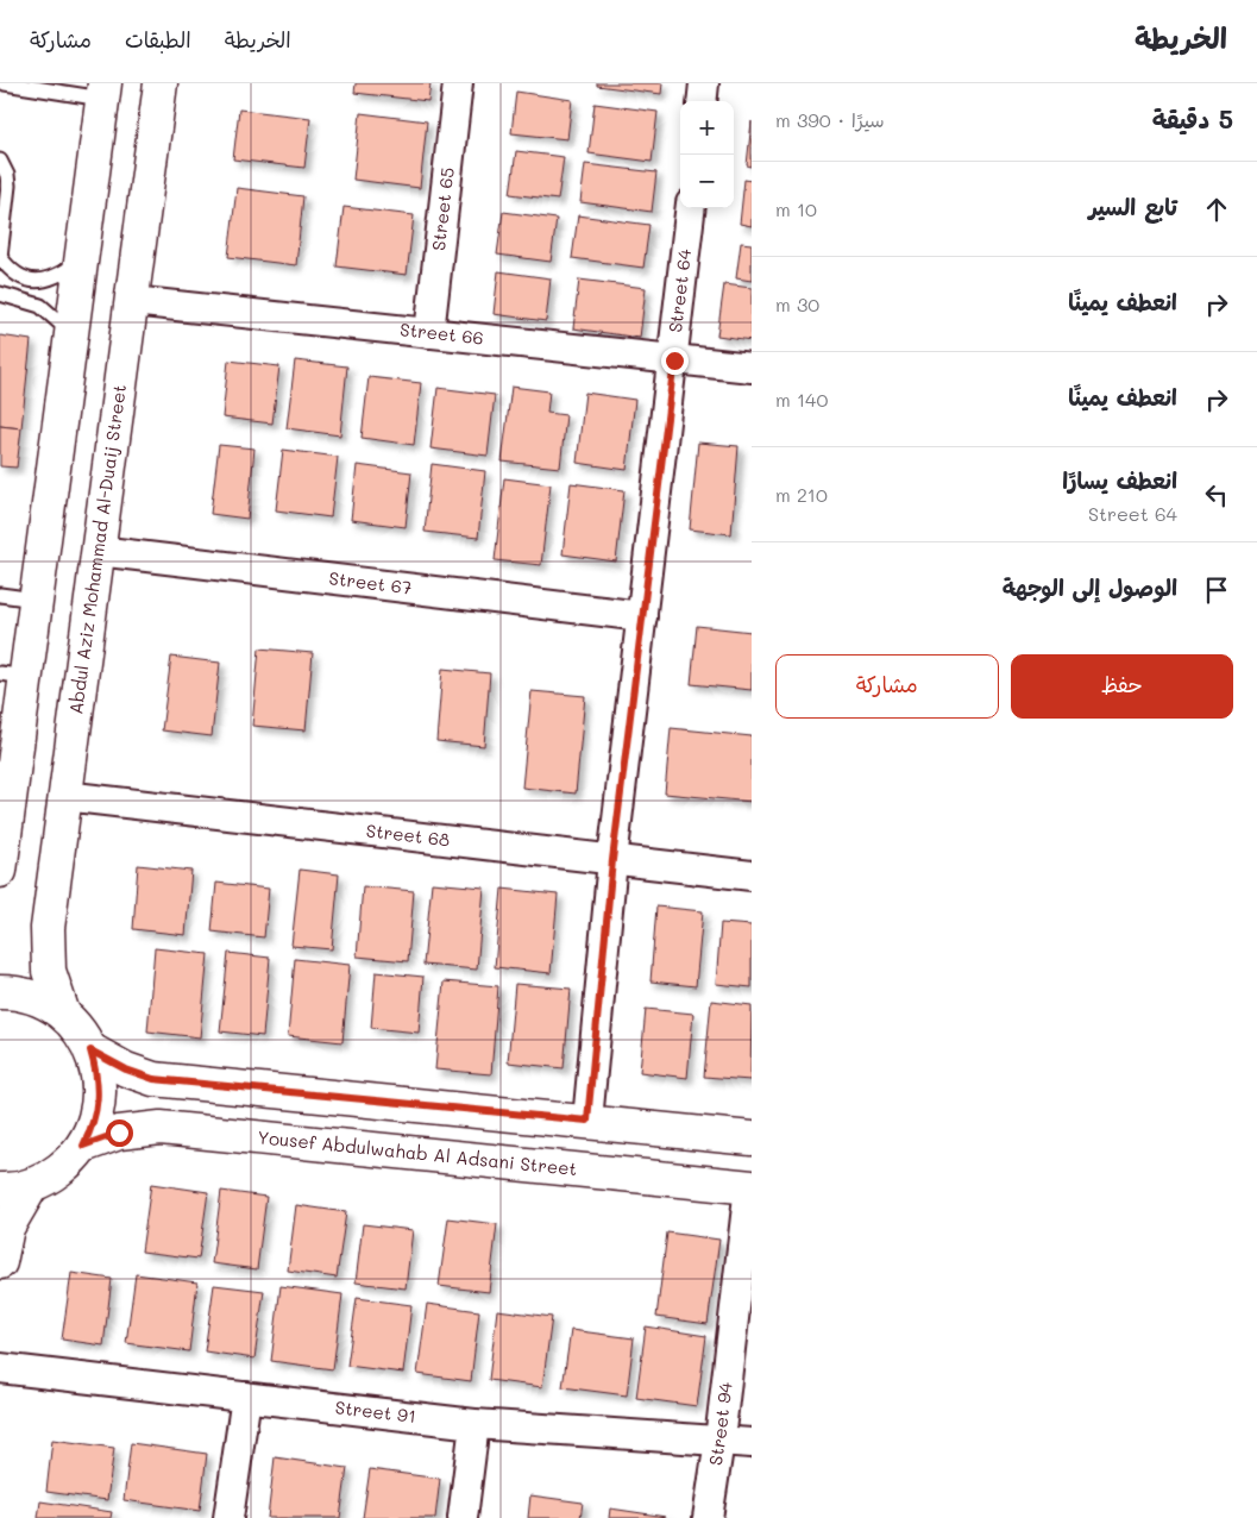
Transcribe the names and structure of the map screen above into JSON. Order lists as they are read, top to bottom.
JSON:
{
  "streets": {
    "street": [
      "Street 65",
      "Street 64",
      "Street 66",
      "Abdul Aziz Mohammad Al-Duaij Street",
      "Street 67",
      "Street 68",
      "Yousef Abdulwahab Al Adsani Street",
      "Street 91",
      "Street 94"
    ]
  },
  "crossings": [
    ["Street 65", "Street 66"],
    ["Street 64", "Street 66"],
    ["Street 64", "Street 67"],
    ["Street 64", "Street 68"],
    ["Street 66", "Abdul Aziz Mohammad Al-Duaij Street"],
    ["Abdul Aziz Mohammad Al-Duaij Street", "Street 67"],
    ["Abdul Aziz Mohammad Al-Duaij Street", "Street 68"],
    ["Yousef Abdulwahab Al Adsani Street", "Street 94"],
    ["Street 91", "Street 94"]
  ],
  "page": {
    "header": "الخريطة",
    "nav": ["الخريطة", "الطبقات", "مشاركة"],
    "heading": ["5 دقيقة", "سيرًا · 390 m"],
    "map_buttons": ["+", "−"],
    "list": [
      ["تابع السير", "10 m"],
      ["انعطف يمينًا", "30 m"],
      ["انعطف يمينًا", "140 m"],
      ["انعطف يسارًا", "Street 64", "210 m"],
      "الوصول إلى الوجهة"
    ],
    "buttons": ["حفظ", "مشاركة"]
  }
}
